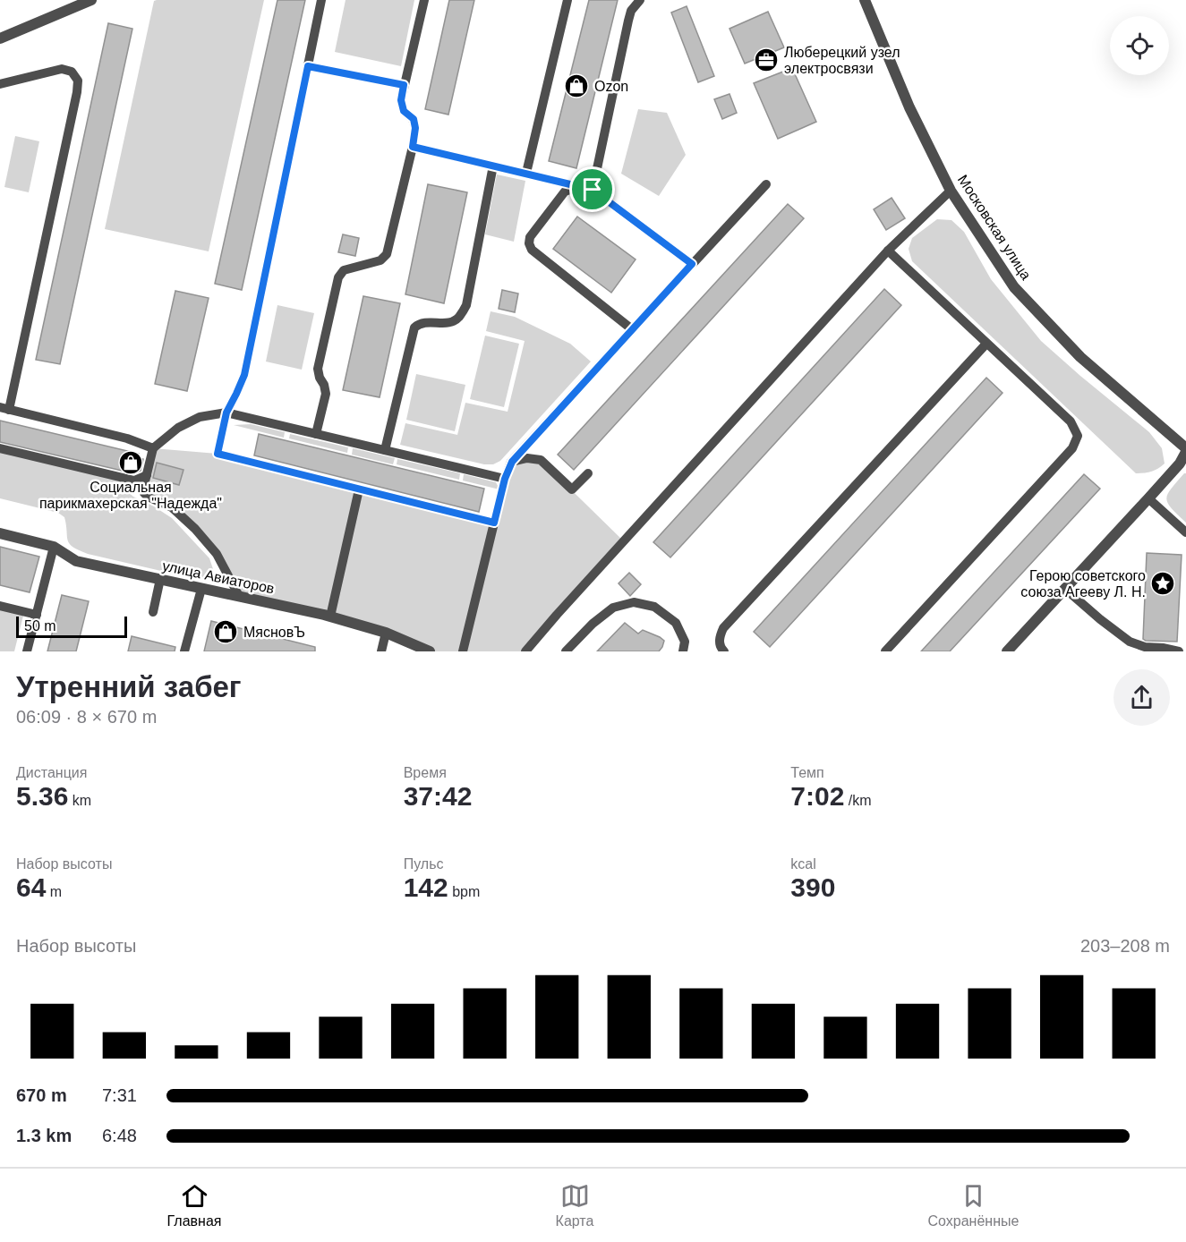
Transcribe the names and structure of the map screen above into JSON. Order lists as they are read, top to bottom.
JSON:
{
  "streets": {
    "street": ["Московская улица", "улица Авиаторов"]
  },
  "places": {
    "office": ["Люберецкий узел электросвязи"],
    "shop": ["Ozon", "Социальная парикмахерская \"Надежда\"", "МясновЪ"],
    "place": ["Герою советского союза Агееву Л. Н."]
  },
  "scale_bar": "50 m",
  "page": {
    "scale": "50 m",
    "heading": ["Утренний забег", "06:09 · 8 × 670 m"],
    "stats": [
      ["Дистанция", "5.36 km"],
      ["Время", "37:42"],
      ["Темп", "7:02 /km"],
      ["Набор высоты", "64 m"],
      ["Пульс", "142 bpm"],
      ["kcal", "390"]
    ],
    "chart": ["Набор высоты", "203–208 m"],
    "list": [
      {
        "name": "670 m",
        "note": "7:31"
      },
      {
        "name": "1.3 km",
        "note": "6:48"
      }
    ],
    "tabs": ["Главная", "Карта", "Сохранённые"]
  }
}
